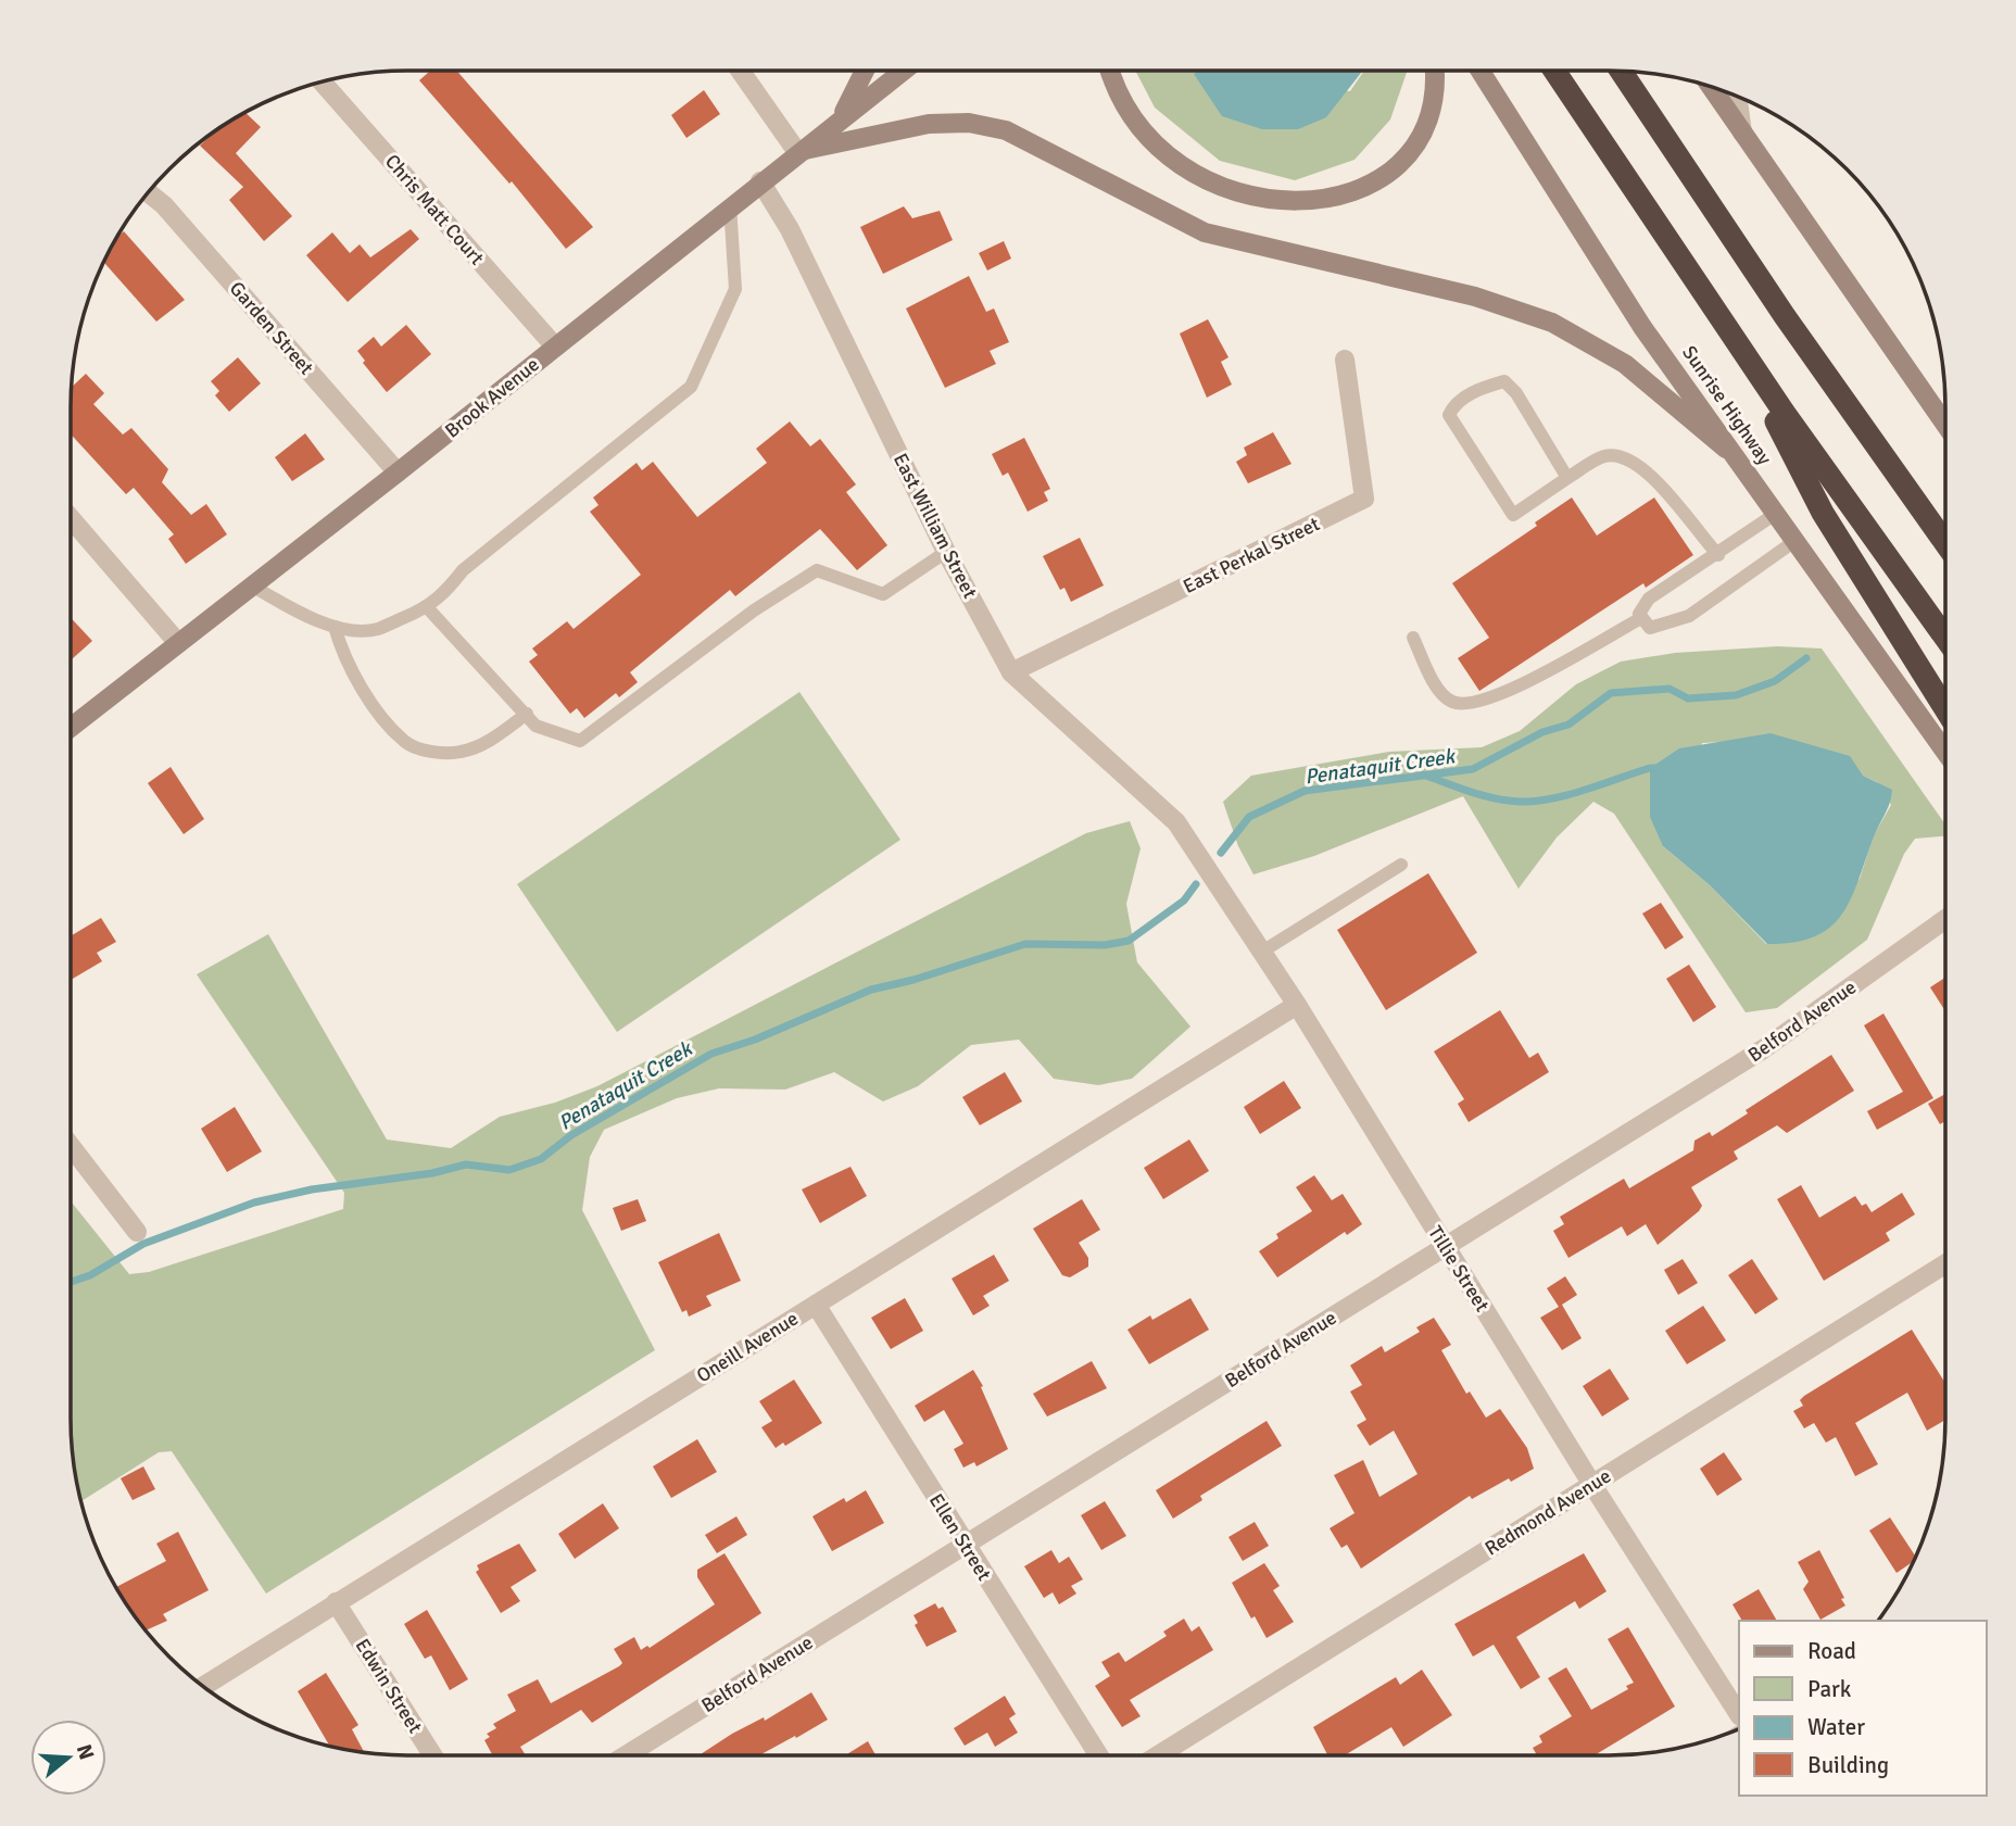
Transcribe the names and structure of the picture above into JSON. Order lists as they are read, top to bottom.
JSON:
{
  "streets": {
    "main road": ["Brook Avenue", "Sunrise Highway"],
    "street": [
      "Chris Matt Court",
      "Garden Street",
      "East William Street",
      "East Perkal Street",
      "Belford Avenue",
      "Tillie Street",
      "Oneill Avenue",
      "Redmond Avenue",
      "Ellen Street",
      "Edwin Street"
    ]
  },
  "crossings": [
    ["Chris Matt Court", "Brook Avenue"],
    ["Garden Street", "Brook Avenue"],
    ["Brook Avenue", "East William Street"],
    ["East William Street", "East Perkal Street"],
    ["East William Street", "Tillie Street"],
    ["Belford Avenue", "Tillie Street"],
    ["Belford Avenue", "Ellen Street"],
    ["Tillie Street", "Oneill Avenue"],
    ["Tillie Street", "Redmond Avenue"],
    ["Oneill Avenue", "Ellen Street"],
    ["Oneill Avenue", "Edwin Street"]
  ],
  "water": ["Penataquit Creek"],
  "legend": [
    "Road",
    "Park",
    "Water",
    "Building"
  ],
  "north": "right"
}
